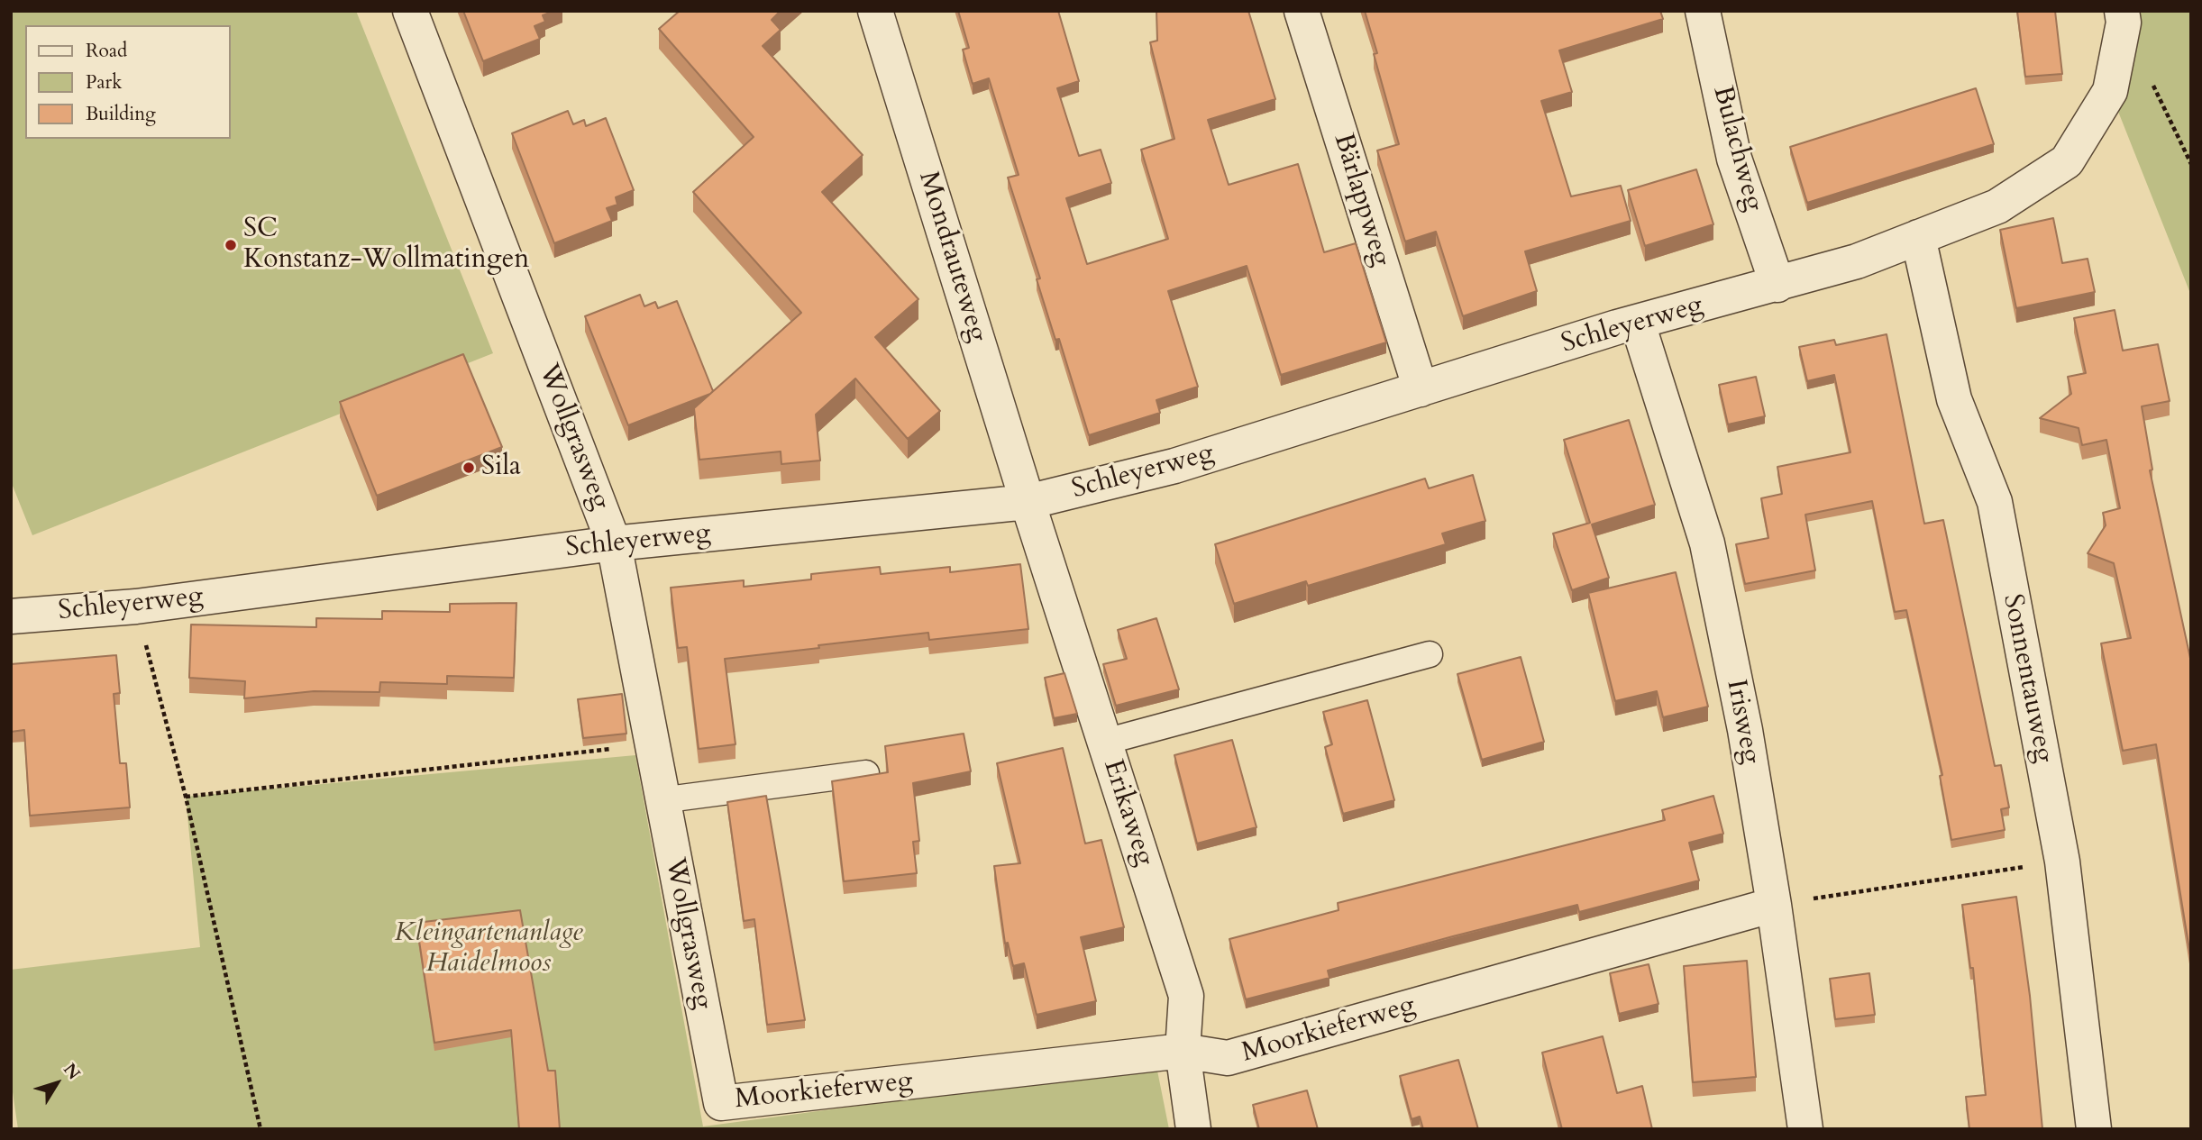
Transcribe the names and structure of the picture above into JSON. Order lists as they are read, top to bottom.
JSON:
{
  "streets": {
    "street": [
      "Bulachweg",
      "Bärlappweg",
      "Mondrauteweg",
      "Schleyerweg",
      "Wollgrasweg",
      "Sonnentauweg",
      "Irisweg",
      "Erikaweg",
      "Moorkieferweg"
    ]
  },
  "crossings": [
    ["Bulachweg", "Schleyerweg"],
    ["Bärlappweg", "Schleyerweg"],
    ["Mondrauteweg", "Schleyerweg"],
    ["Mondrauteweg", "Erikaweg"],
    ["Schleyerweg", "Wollgrasweg"],
    ["Schleyerweg", "Sonnentauweg"],
    ["Schleyerweg", "Irisweg"],
    ["Schleyerweg", "Erikaweg"],
    ["Wollgrasweg", "Moorkieferweg"],
    ["Irisweg", "Moorkieferweg"],
    ["Erikaweg", "Moorkieferweg"]
  ],
  "parks": ["Kleingartenanlage Haidelmoos"],
  "places": ["SC Konstanz-Wollmatingen", "Sila"],
  "legend": ["Road", "Park", "Building"],
  "north": "top right"
}
